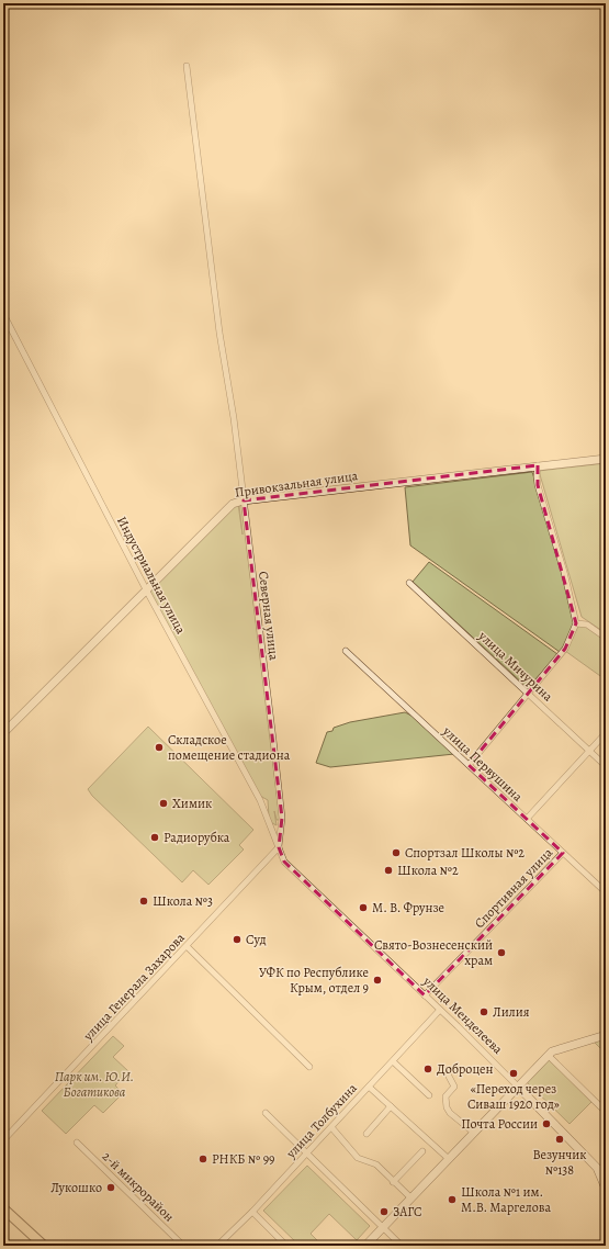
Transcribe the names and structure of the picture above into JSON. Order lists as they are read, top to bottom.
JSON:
{
  "streets": {
    "main road": ["Привокзальная улица", "улица Менделеева"],
    "street": [
      "Индустриальная улица",
      "Северная улица",
      "улица Мичурина",
      "улица Первушина",
      "Спортивная улица",
      "улица Генерала Захарова",
      "улица Толбухина",
      "2-й микрорайон"
    ]
  },
  "crossings": [
    ["Привокзальная улица", "Индустриальная улица"],
    ["Привокзальная улица", "Северная улица"],
    ["Индустриальная улица", "Северная улица"],
    ["Индустриальная улица", "улица Генерала Захарова"],
    ["Индустриальная улица", "улица Менделеева"],
    ["Северная улица", "улица Генерала Захарова"],
    ["Северная улица", "улица Менделеева"],
    ["улица Первушина", "Спортивная улица"],
    ["Спортивная улица", "улица Менделеева"],
    ["улица Генерала Захарова", "улица Менделеева"],
    ["улица Менделеева", "улица Толбухина"]
  ],
  "parks": ["Парк им. Ю.И. Богатикова"],
  "places": [
    "Складское помещение стадиона",
    "Химик",
    "Радиорубка",
    "Спортзал Школы №2",
    "Школа №2",
    "Школа №3",
    "М. В. Фрунзе",
    "Суд",
    "Свято-Вознесенский храм",
    "УФК по Республике Крым, отдел 9",
    "Лилия",
    "Доброцен",
    "«Переход через Сиваш 1920 год»",
    "Почта России",
    "Везунчик №138",
    "РНКБ № 99",
    "Лукошко",
    "Школа №1 им. М.В. Маргелова",
    "ЗАГС"
  ]
}
